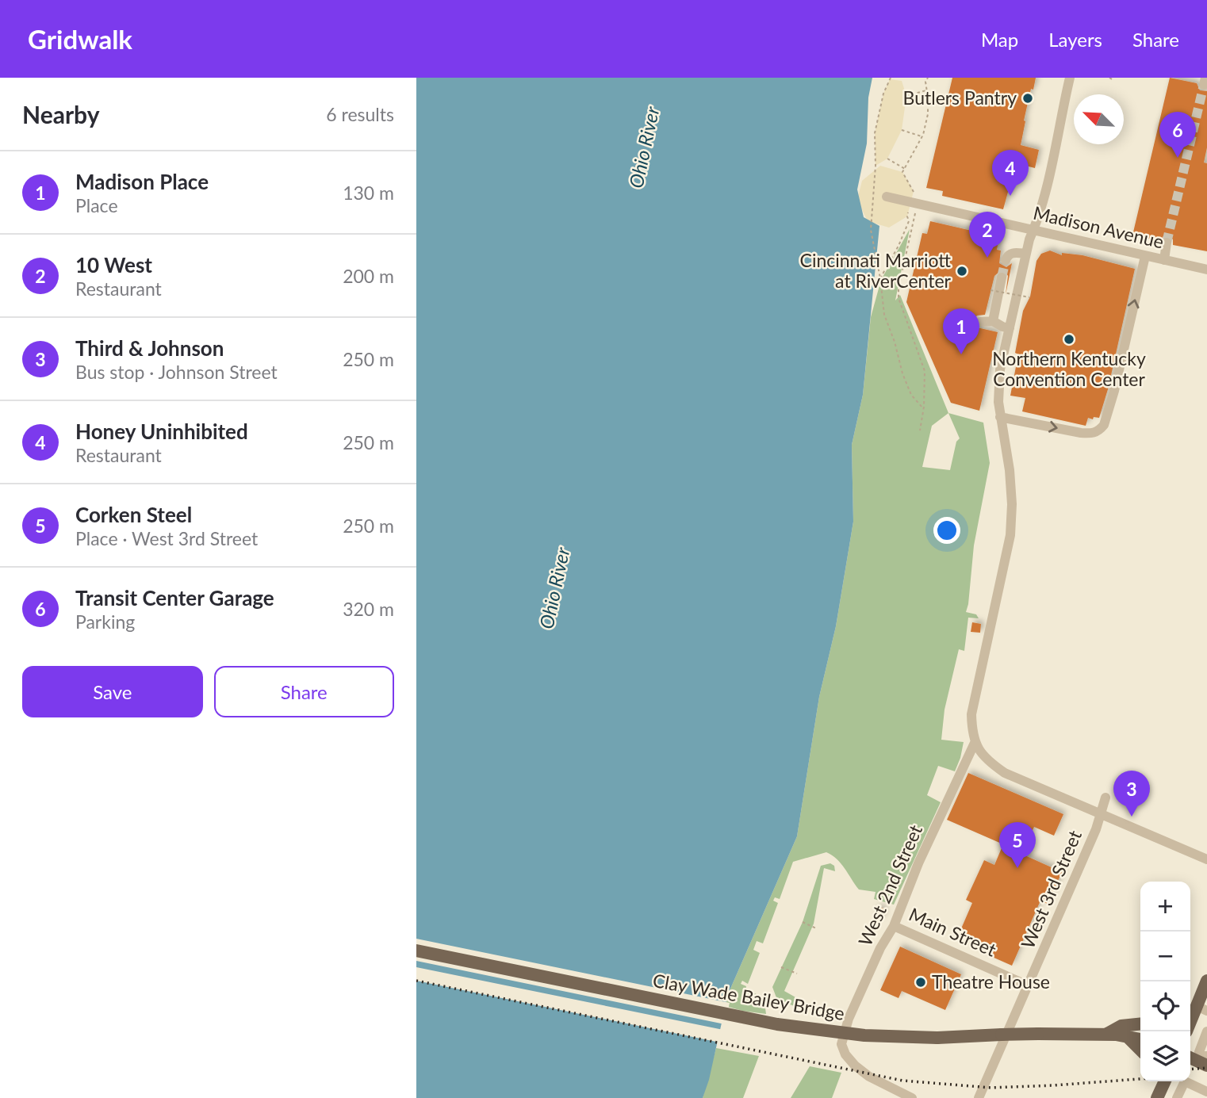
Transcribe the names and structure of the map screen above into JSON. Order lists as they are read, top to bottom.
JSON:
{
  "streets": {
    "main road": ["Clay Wade Bailey Bridge"],
    "street": [
      "Madison Avenue",
      "West 2nd Street",
      "West 3rd Street",
      "Main Street"
    ]
  },
  "crossings": [
    ["West 2nd Street", "Main Street"],
    ["West 3rd Street", "Main Street"]
  ],
  "water": ["Ohio River"],
  "places": [
    "Butlers Pantry",
    "Cincinnati Marriott at RiverCenter",
    "Northern Kentucky Convention Center",
    "Theatre House"
  ],
  "north": "top left",
  "page": {
    "header": "Gridwalk",
    "nav": ["Map", "Layers", "Share"],
    "heading": ["Nearby", "6 results"],
    "pins": [
      "6",
      "4",
      "2",
      "1",
      "3",
      "5"
    ],
    "list": [
      {
        "mark": "1",
        "name": "Madison Place",
        "note": "Place",
        "value": "130 m"
      },
      {
        "mark": "2",
        "name": "10 West",
        "note": "Restaurant",
        "value": "200 m"
      },
      {
        "mark": "3",
        "name": "Third & Johnson",
        "note": "Bus stop · Johnson Street",
        "value": "250 m"
      },
      {
        "mark": "4",
        "name": "Honey Uninhibited",
        "note": "Restaurant",
        "value": "250 m"
      },
      {
        "mark": "5",
        "name": "Corken Steel",
        "note": "Place · West 3rd Street",
        "value": "250 m"
      },
      {
        "mark": "6",
        "name": "Transit Center Garage",
        "note": "Parking",
        "value": "320 m"
      }
    ],
    "buttons": ["Save", "Share"],
    "map_buttons": ["+", "−"]
  }
}
